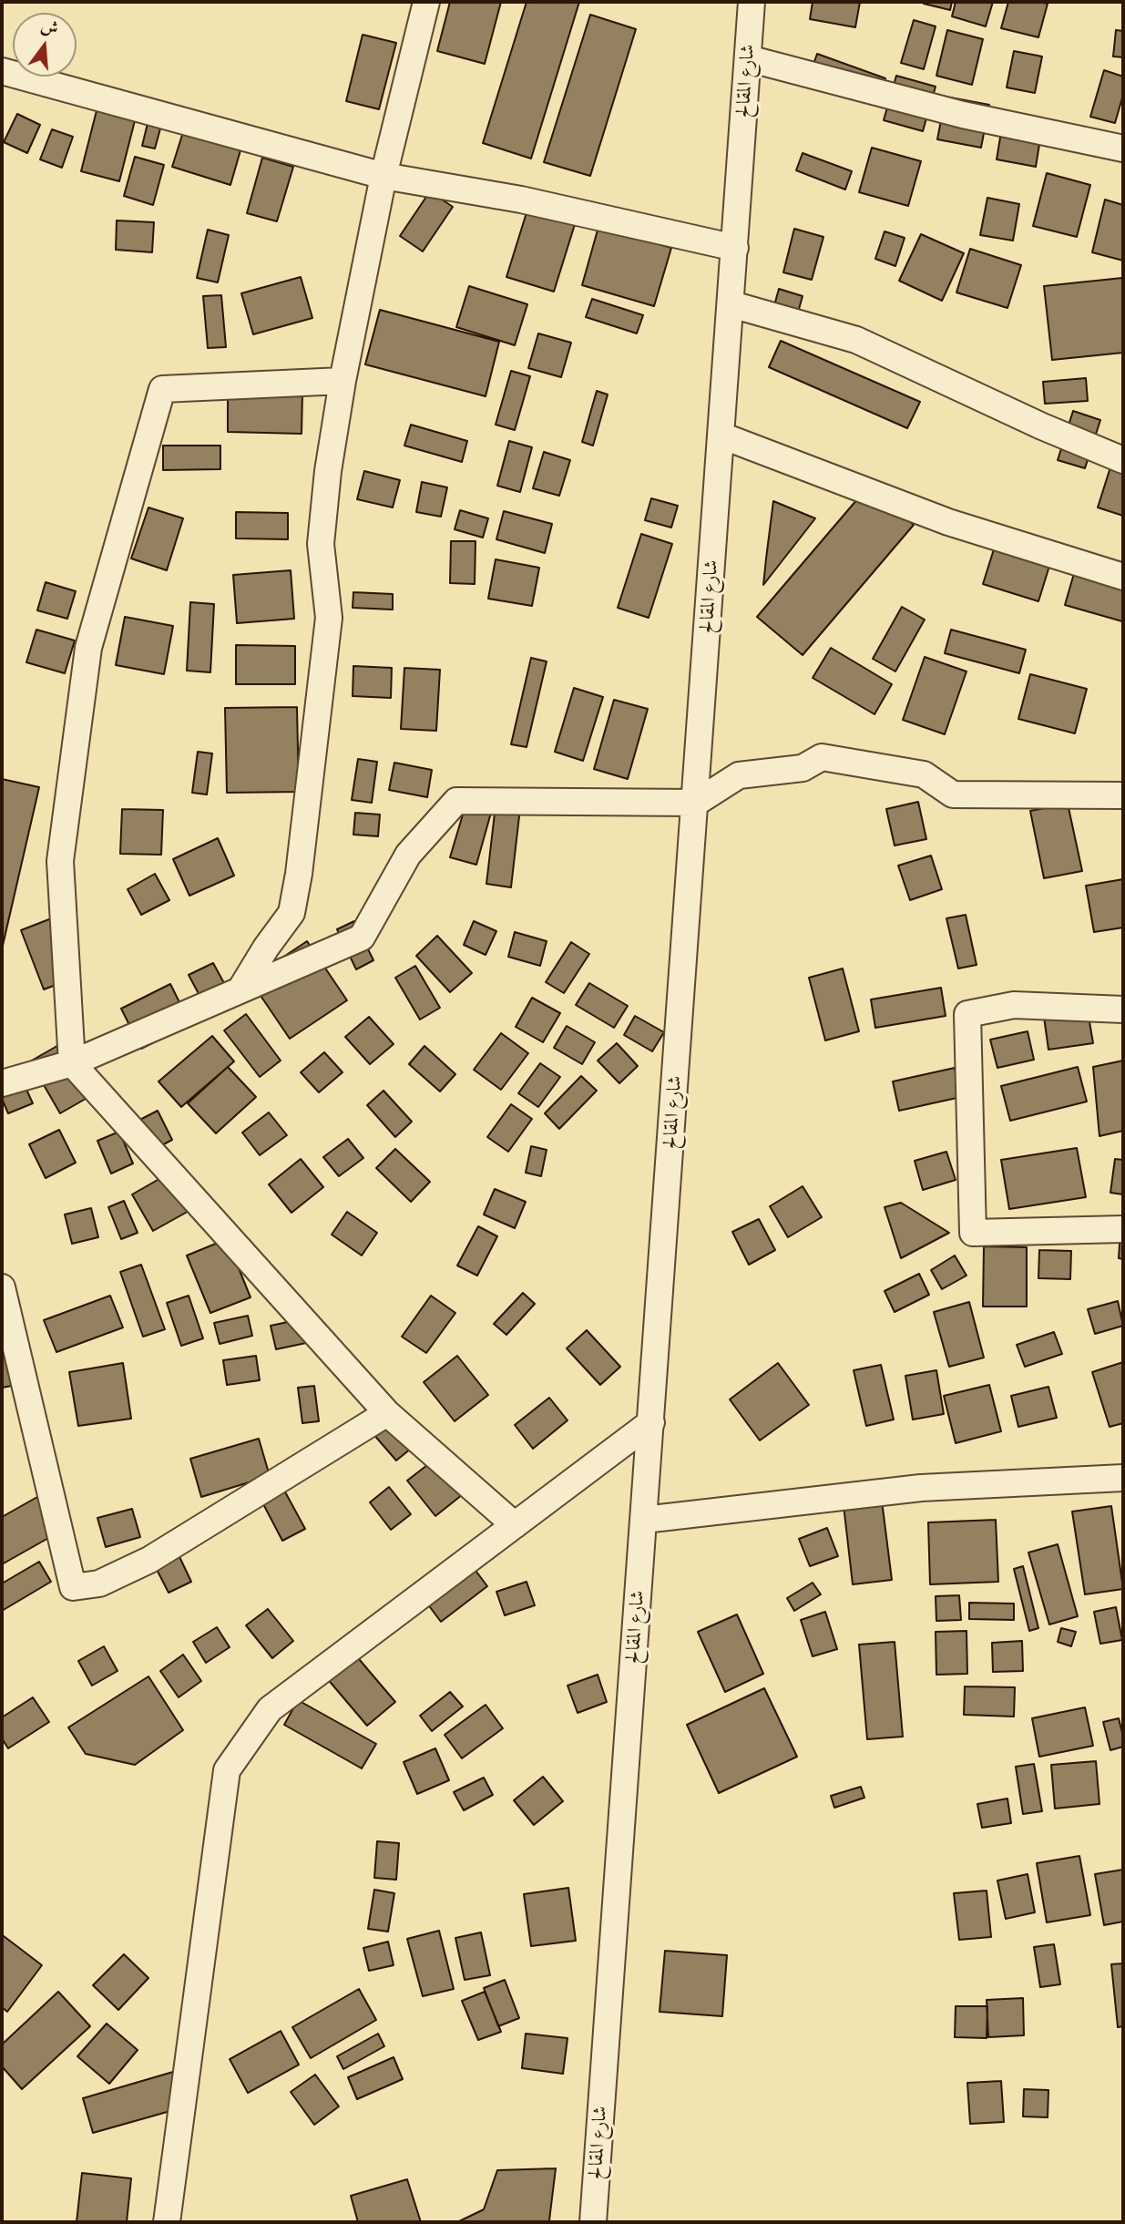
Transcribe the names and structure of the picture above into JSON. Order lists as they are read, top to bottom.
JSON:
{
  "streets": {
    "street": ["شارع المقالح"]
  },
  "north": "top"
}
